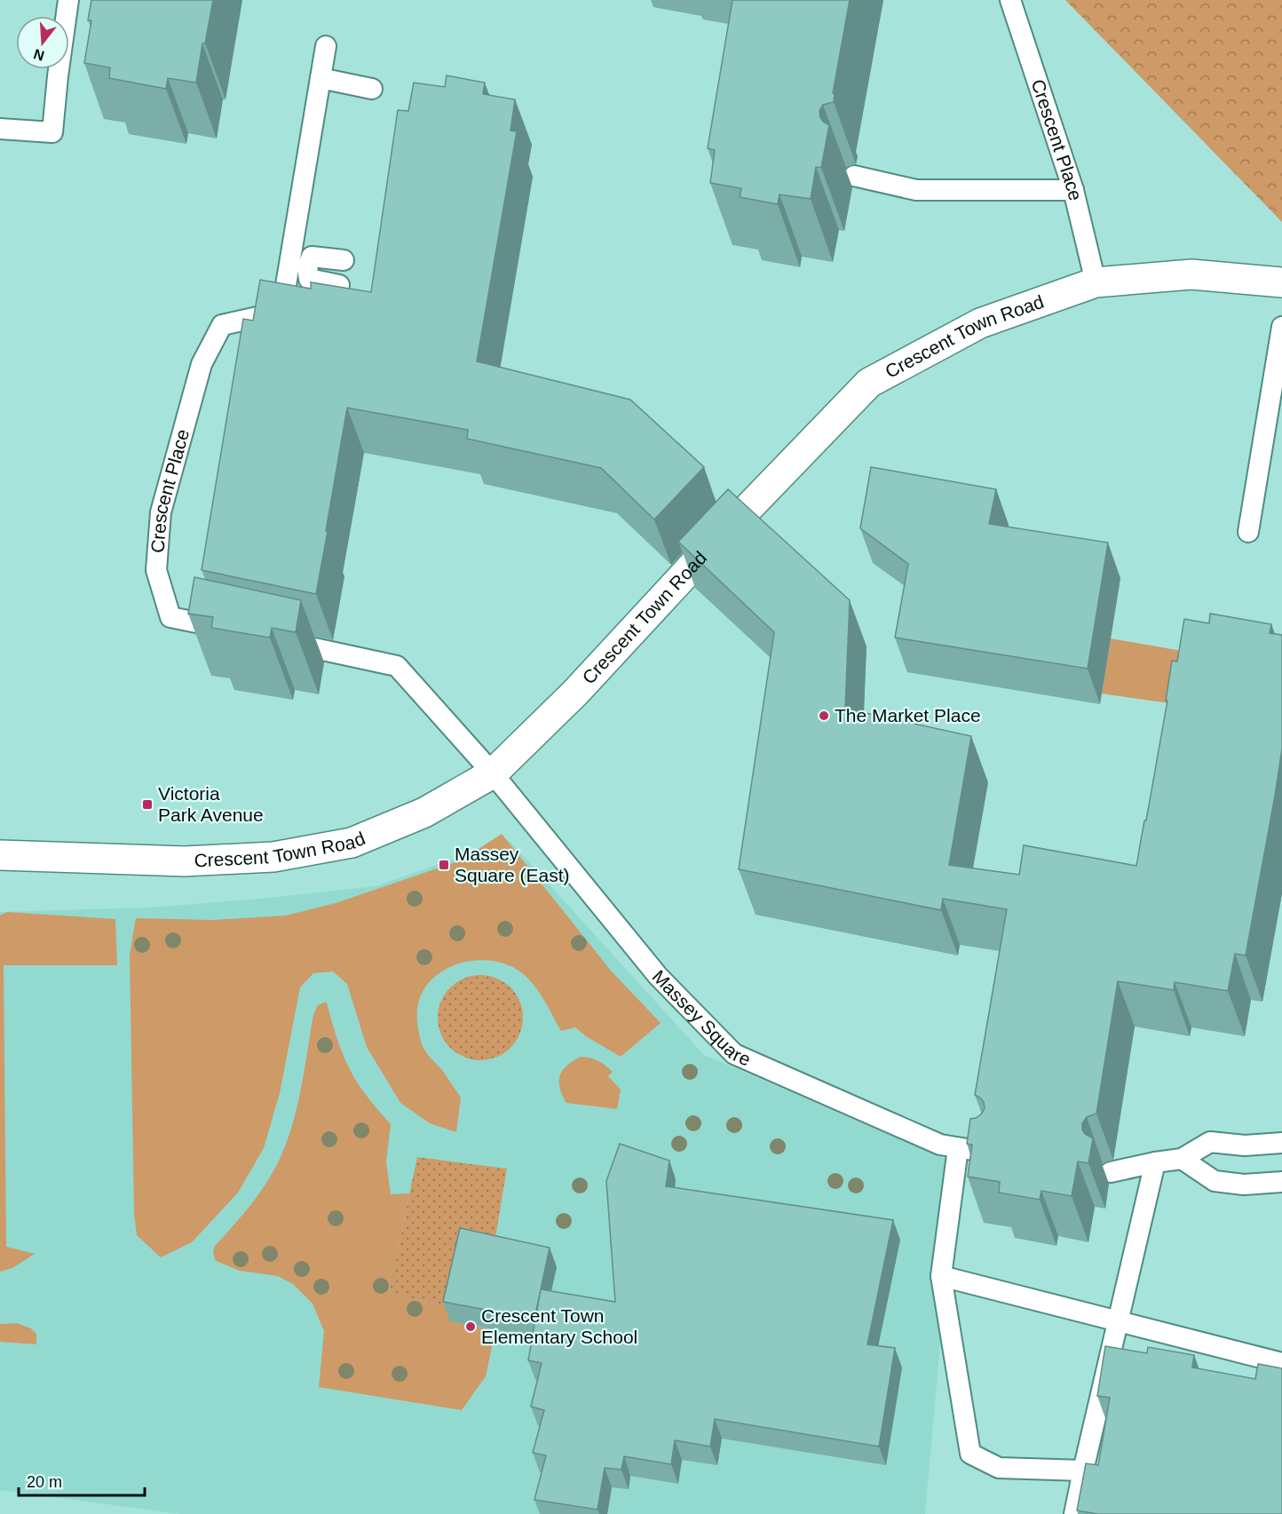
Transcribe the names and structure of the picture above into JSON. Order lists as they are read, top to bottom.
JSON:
{
  "streets": {
    "street": ["Crescent Town Road"],
    "lane": ["Crescent Place", "Massey Square"]
  },
  "crossings": [
    ["Crescent Place", "Crescent Town Road"],
    ["Crescent Town Road", "Massey Square"]
  ],
  "places": {
    "other": ["The Market Place", "Crescent Town Elementary School"],
    "transit": ["Victoria Park Avenue", "Massey Square (East)"]
  },
  "scale_bar": "20 m",
  "north": "bottom"
}
